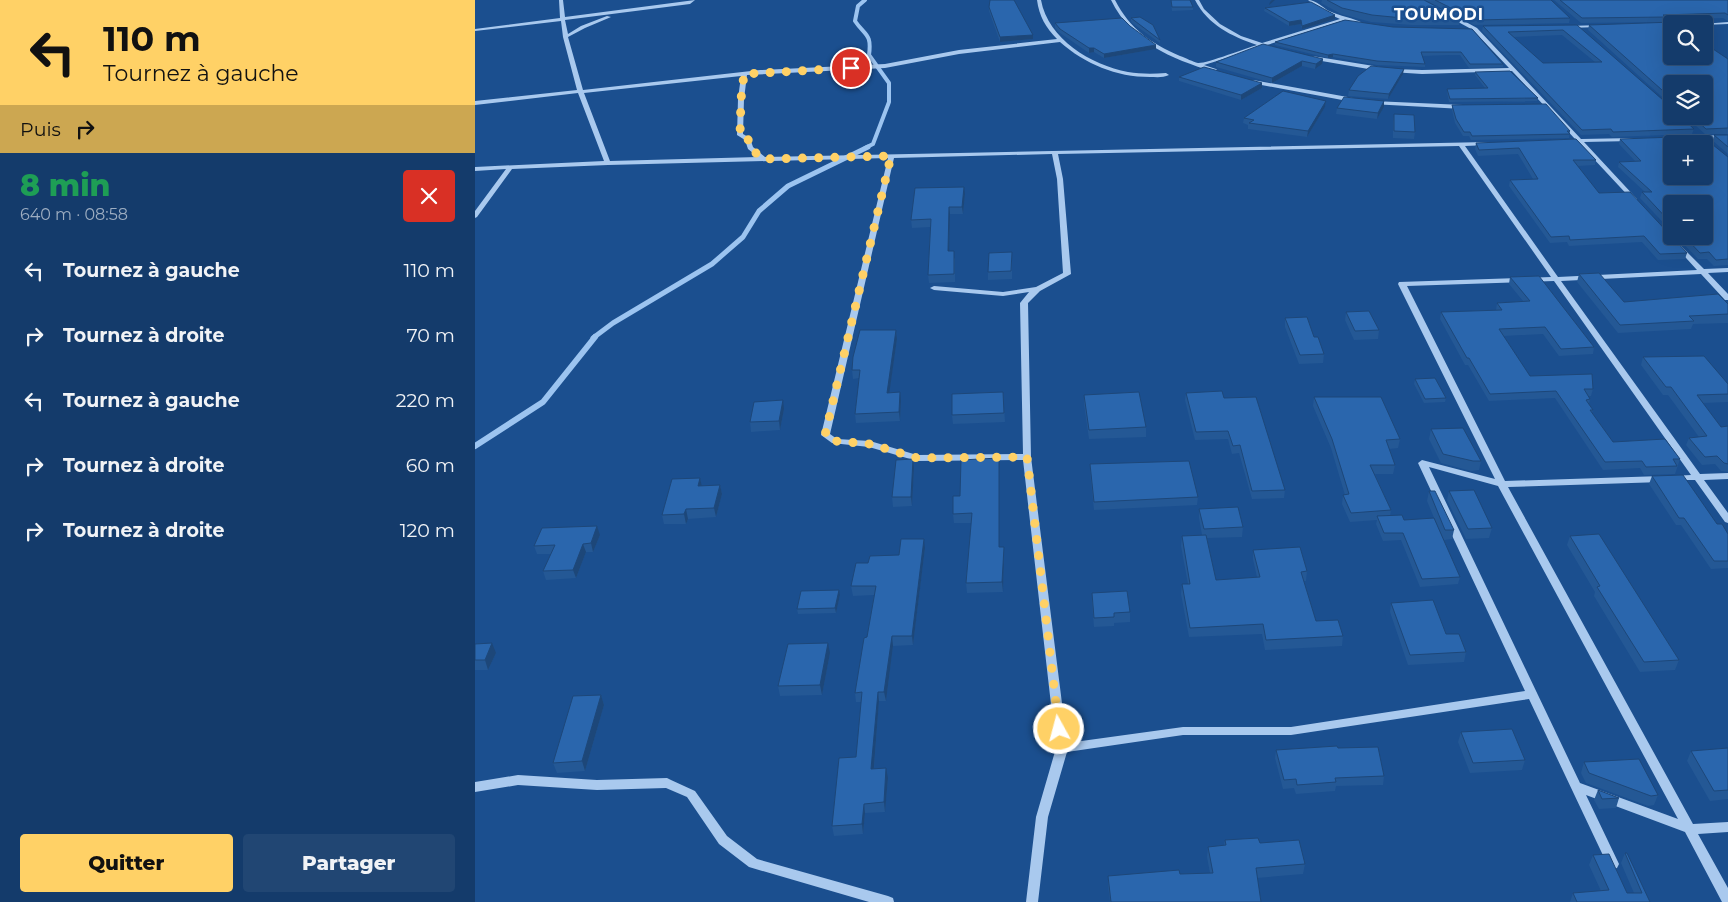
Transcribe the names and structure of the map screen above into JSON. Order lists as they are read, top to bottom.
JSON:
{
  "districts": ["TOUMODI"],
  "page": {
    "turn": ["110 m", "Tournez à gauche"],
    "map_buttons": ["+", "−"],
    "then": "Puis",
    "heading": ["8 min", "640 m · 08:58"],
    "list": [
      {
        "name": "Tournez à gauche",
        "value": "110 m"
      },
      {
        "name": "Tournez à droite",
        "value": "70 m"
      },
      {
        "name": "Tournez à gauche",
        "value": "220 m"
      },
      {
        "name": "Tournez à droite",
        "value": "60 m"
      },
      {
        "name": "Tournez à droite",
        "value": "120 m"
      }
    ],
    "buttons": ["Quitter", "Partager"]
  }
}
